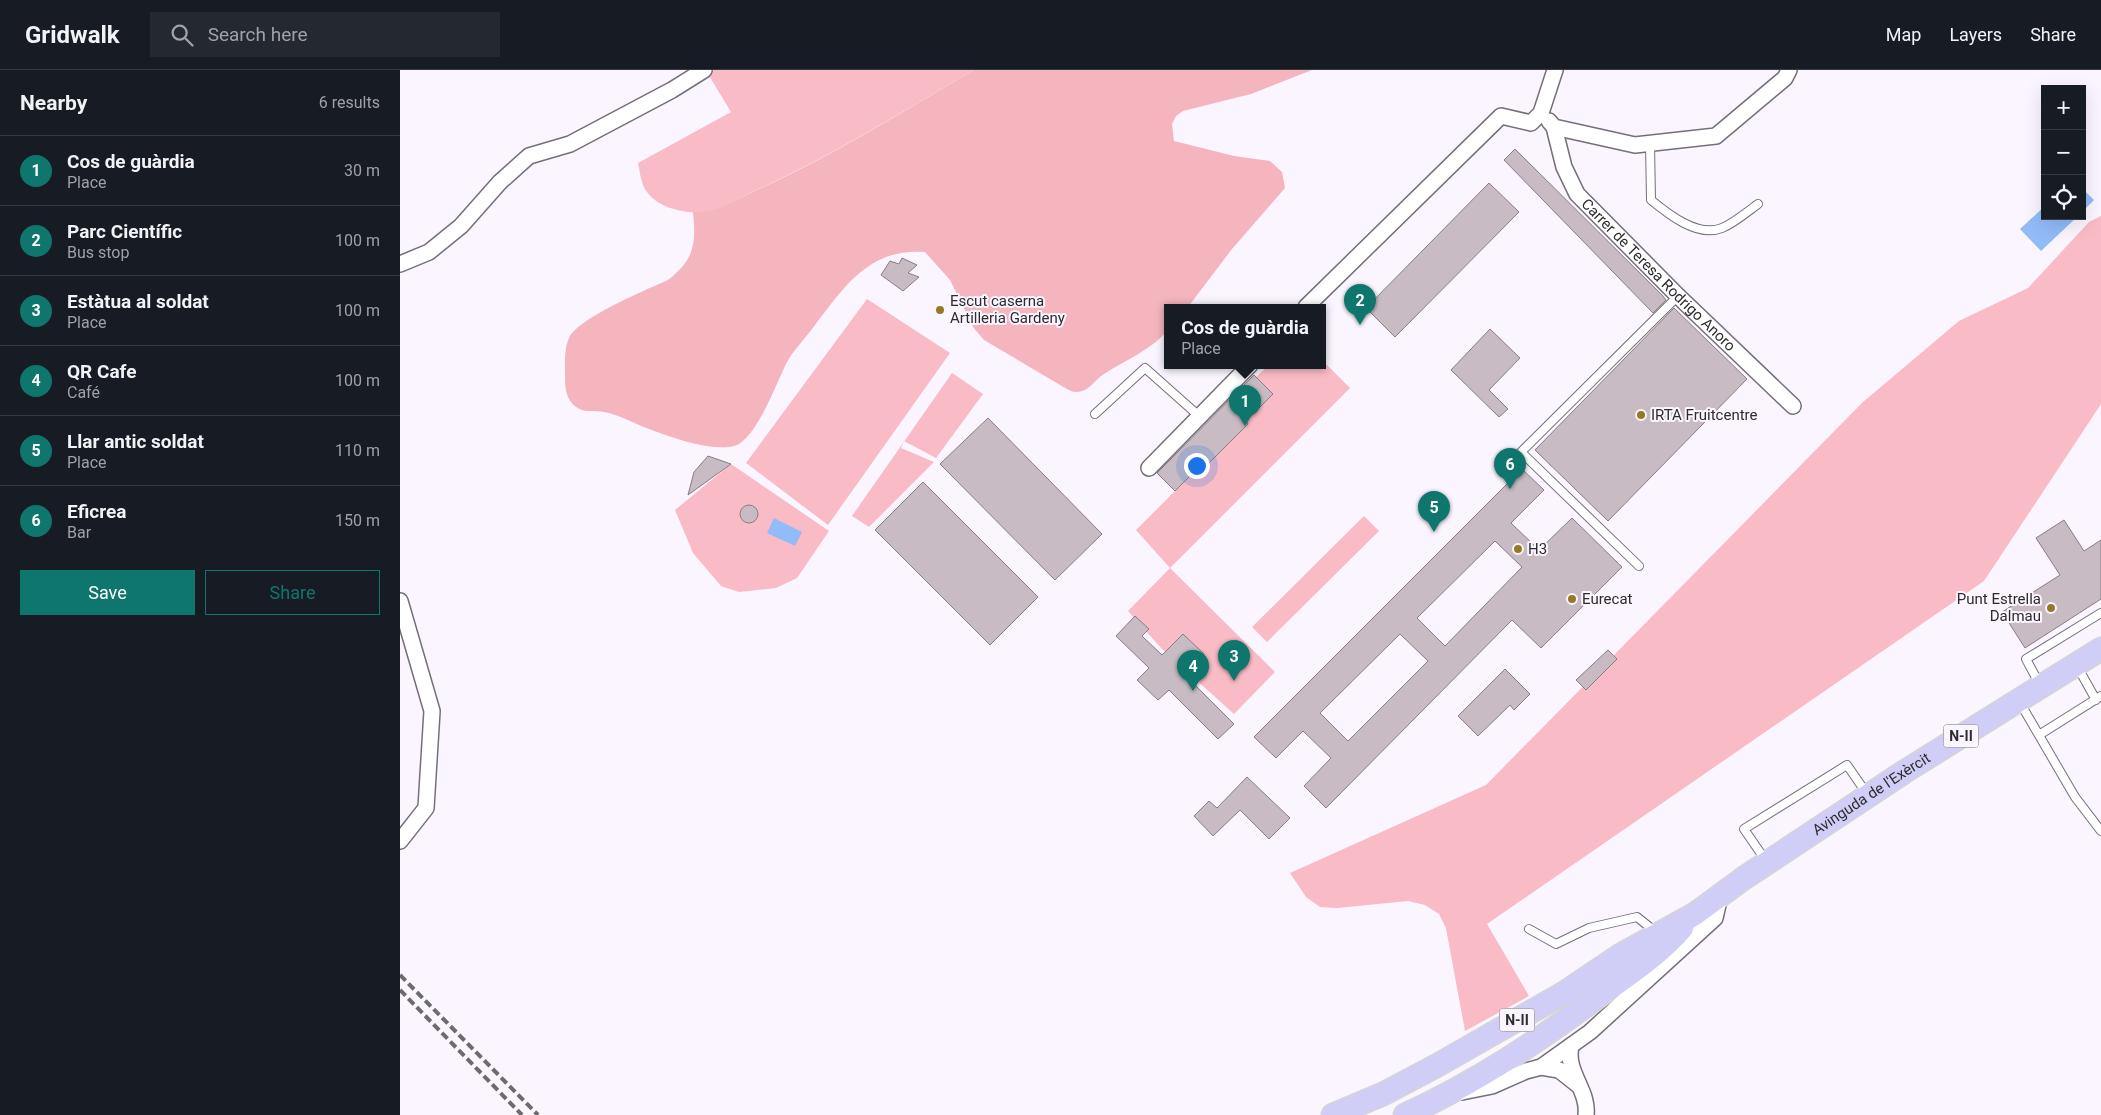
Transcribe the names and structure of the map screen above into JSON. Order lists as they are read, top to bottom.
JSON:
{
  "streets": {
    "main road": ["N-II", "Avinguda de l'Exèrcit"],
    "street": ["Carrer de Teresa Rodrigo Anoro"]
  },
  "places": [
    "Escut caserna Artilleria Gardeny",
    "IRTA Fruitcentre",
    "H3",
    "Eurecat",
    "Punt Estrella Dalmau"
  ],
  "page": {
    "header": "Gridwalk",
    "search": "Search here",
    "nav": ["Map", "Layers", "Share"],
    "heading": ["Nearby", "6 results"],
    "map_buttons": ["+", "−"],
    "list": [
      {
        "mark": "1",
        "name": "Cos de guàrdia",
        "note": "Place",
        "value": "30 m"
      },
      {
        "mark": "2",
        "name": "Parc Científic",
        "note": "Bus stop",
        "value": "100 m"
      },
      {
        "mark": "3",
        "name": "Estàtua al soldat",
        "note": "Place",
        "value": "100 m"
      },
      {
        "mark": "4",
        "name": "QR Cafe",
        "note": "Café",
        "value": "100 m"
      },
      {
        "mark": "5",
        "name": "Llar antic soldat",
        "note": "Place",
        "value": "110 m"
      },
      {
        "mark": "6",
        "name": "Eficrea",
        "note": "Bar",
        "value": "150 m"
      }
    ],
    "pins": [
      "2",
      "1",
      "6",
      "5",
      "3",
      "4"
    ],
    "popup": ["Cos de guàrdia", "Place"],
    "buttons": ["Save", "Share"]
  }
}
